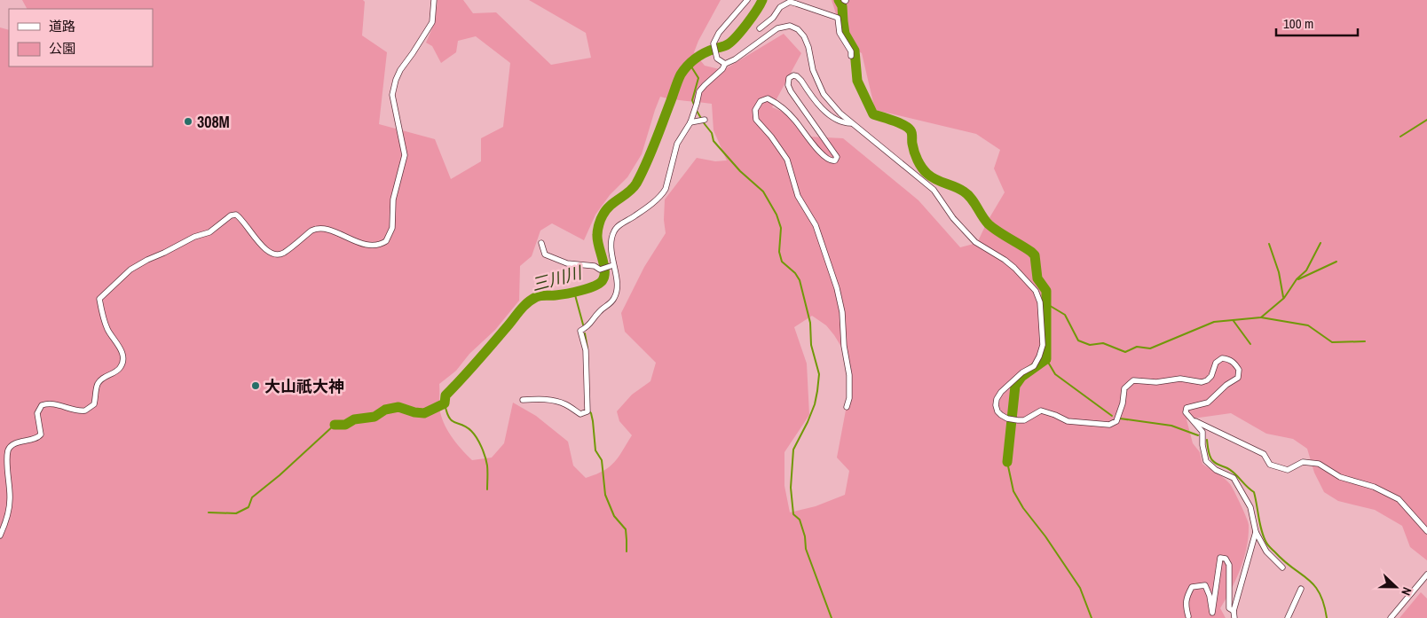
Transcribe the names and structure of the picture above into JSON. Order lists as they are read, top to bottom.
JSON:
{
  "water": ["三川川"],
  "places": ["308M", "大山祇大神"],
  "legend": ["道路", "公園"],
  "scale_bar": "100 m",
  "north": "right"
}
